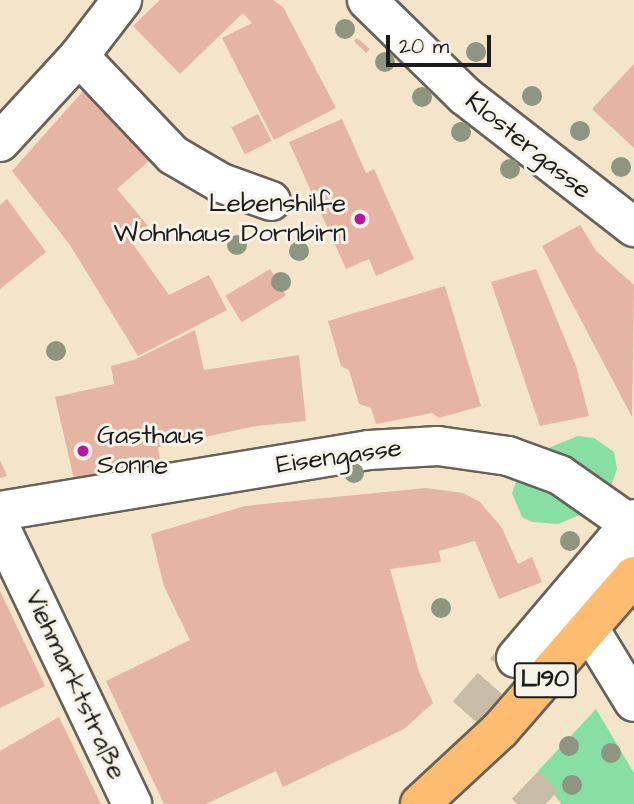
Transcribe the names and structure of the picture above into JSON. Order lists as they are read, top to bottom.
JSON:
{
  "streets": {
    "main road": ["L190"],
    "street": ["Klostergasse", "Eisengasse", "Viehmarktstraße"]
  },
  "places": ["Lebenshilfe Wohnhaus Dornbirn", "Gasthaus Sonne"],
  "scale_bar": "20 m"
}
